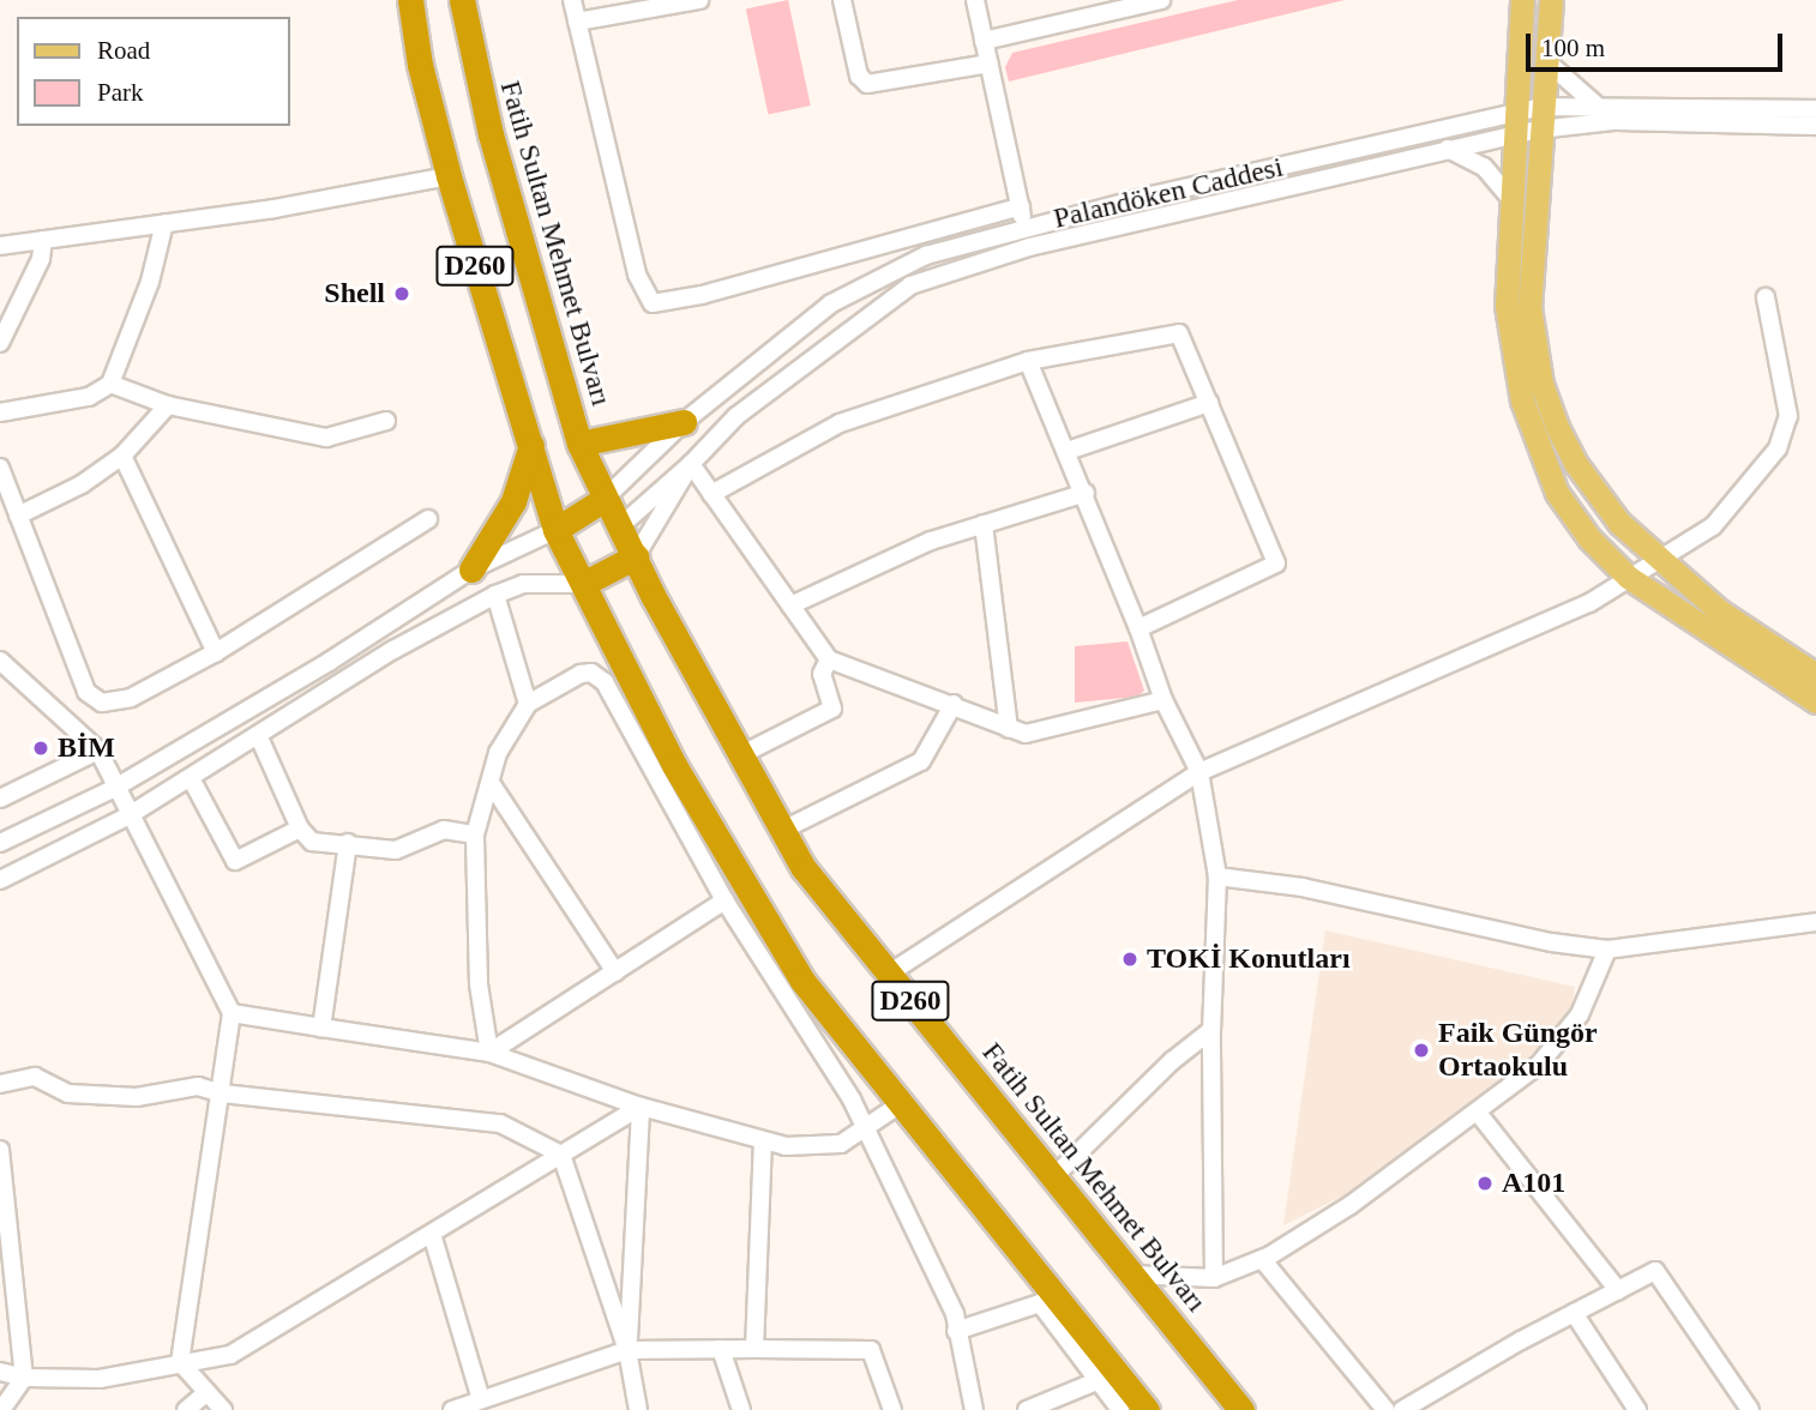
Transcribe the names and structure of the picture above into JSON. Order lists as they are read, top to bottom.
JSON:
{
  "streets": {
    "highway": ["Fatih Sultan Mehmet Bulvarı", "D260"],
    "street": ["Palandöken Caddesi"]
  },
  "crossings": [
    ["Palandöken Caddesi", "Fatih Sultan Mehmet Bulvarı"],
    ["Palandöken Caddesi", "D260"],
    ["Fatih Sultan Mehmet Bulvarı", "D260"]
  ],
  "places": [
    "Shell",
    "BİM",
    "TOKİ Konutları",
    "Faik Güngör Ortaokulu",
    "A101"
  ],
  "legend": ["Road", "Park"],
  "scale_bar": "100 m"
}
